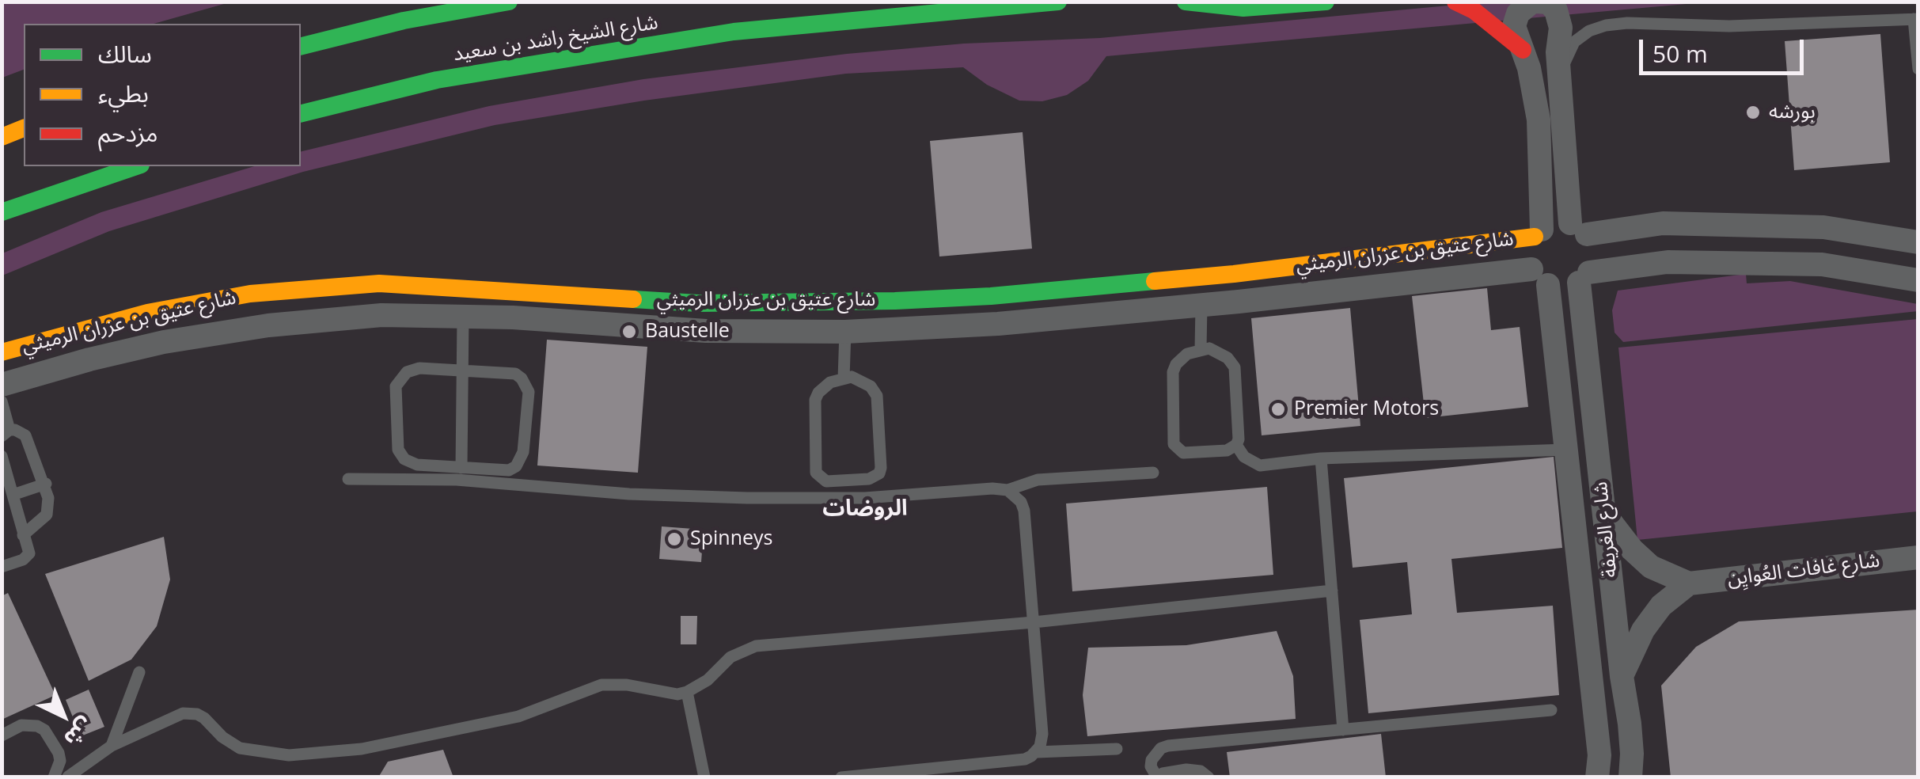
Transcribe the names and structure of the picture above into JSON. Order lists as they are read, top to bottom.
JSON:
{
  "streets": {
    "street": [
      "شارع الشيخ راشد بن سعيد",
      "شارع عتيق بن عزران الرميثي",
      "شارع الغريفة",
      "شارع غافات العُوايِن"
    ]
  },
  "crossings": [
    ["شارع عتيق بن عزران الرميثي", "شارع الغريفة"]
  ],
  "districts": ["الروضات"],
  "places": [
    "بورشه",
    "Baustelle",
    "Premier Motors",
    "Spinneys"
  ],
  "legend": ["سالك", "بطيء", "مزدحم"],
  "scale_bar": "50 m",
  "north": "bottom right"
}
